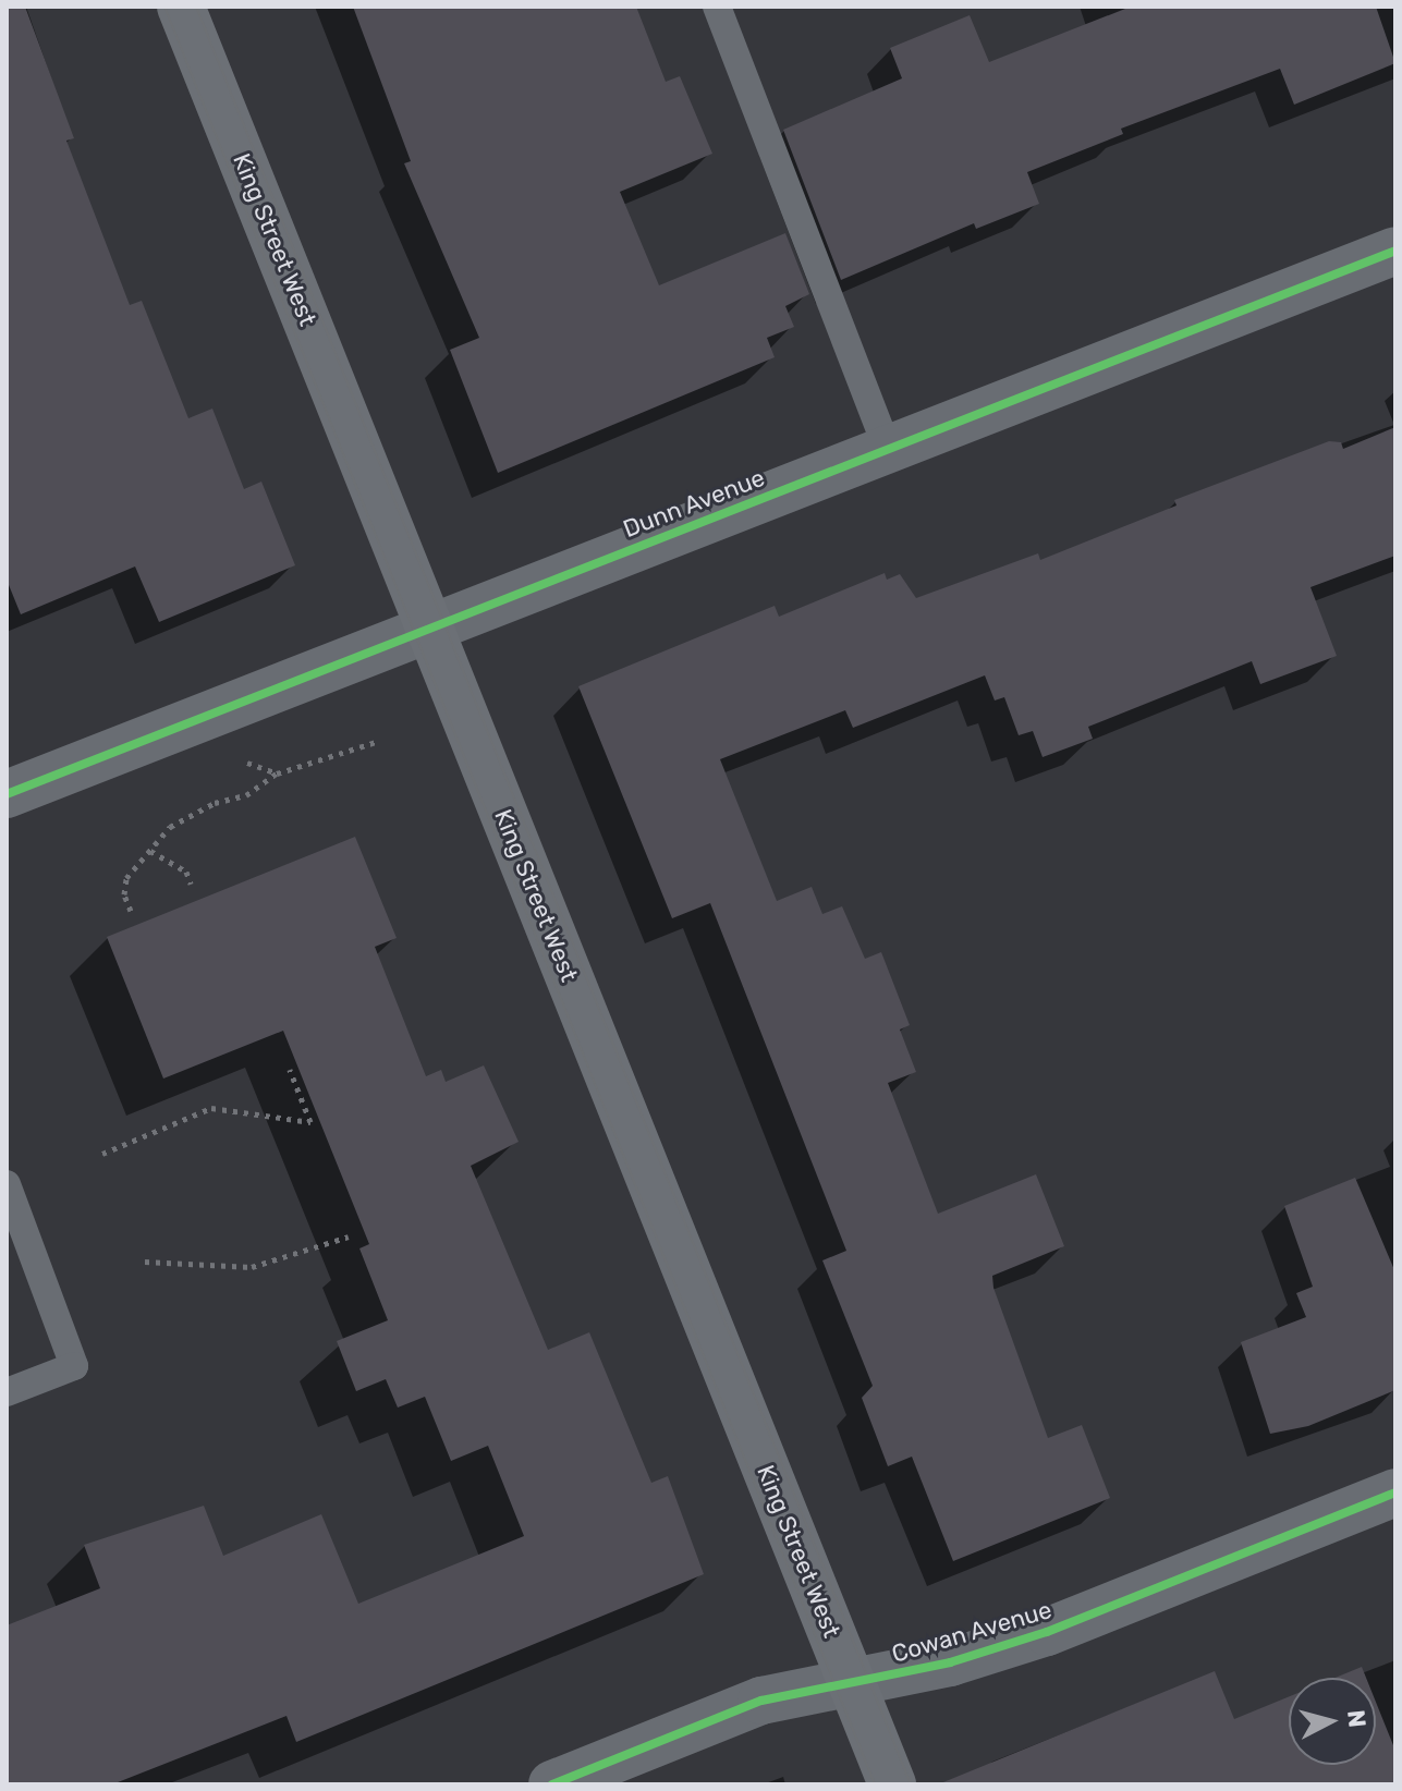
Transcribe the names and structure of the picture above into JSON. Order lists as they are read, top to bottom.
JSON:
{
  "streets": {
    "main road": ["King Street West"],
    "street": ["Dunn Avenue", "Cowan Avenue"]
  },
  "crossings": [
    ["King Street West", "Dunn Avenue"],
    ["King Street West", "Cowan Avenue"]
  ],
  "north": "right"
}
